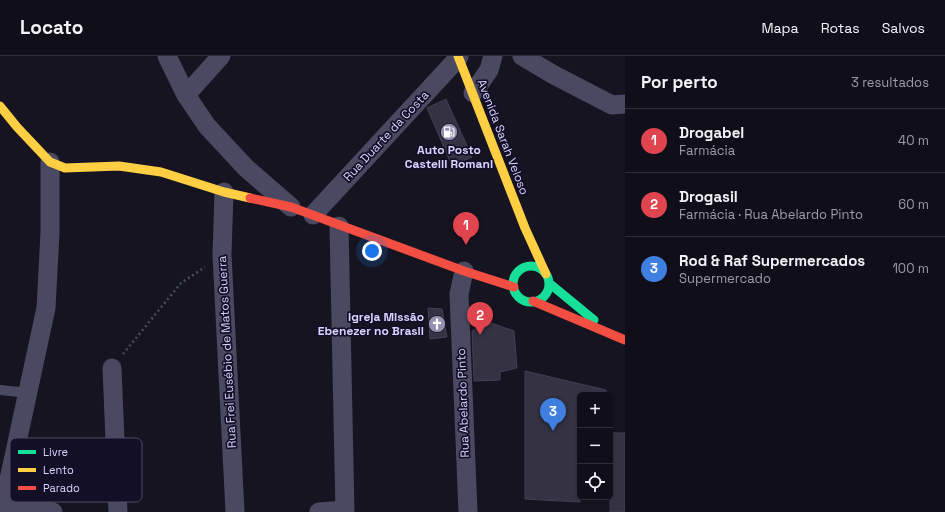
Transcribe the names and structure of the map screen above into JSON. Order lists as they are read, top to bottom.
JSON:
{
  "streets": {
    "main road": ["Avenida Sarah Veloso"],
    "street": ["Rua Duarte da Costa", "Rua Frei Eusébio de Matos Guerra", "Rua Abelardo Pinto"]
  },
  "crossings": [
    ["Rua Duarte da Costa", "Avenida Sarah Veloso"]
  ],
  "places": {
    "fuel station": ["Auto Posto Castelli Romani"],
    "church": ["Igreja Missão Ebenezer no Brasil"]
  },
  "legend": ["Livre", "Lento", "Parado"],
  "page": {
    "header": "Locato",
    "nav": ["Mapa", "Rotas", "Salvos"],
    "heading": ["Por perto", "3 resultados"],
    "list": [
      {
        "mark": "1",
        "name": "Drogabel",
        "note": "Farmácia",
        "value": "40 m"
      },
      {
        "mark": "2",
        "name": "Drogasil",
        "note": "Farmácia · Rua Abelardo Pinto",
        "value": "60 m"
      },
      {
        "mark": "3",
        "name": "Rod & Raf Supermercados",
        "note": "Supermercado",
        "value": "100 m"
      }
    ],
    "pins": ["1", "2", "3"],
    "map_buttons": ["+", "−"]
  }
}
